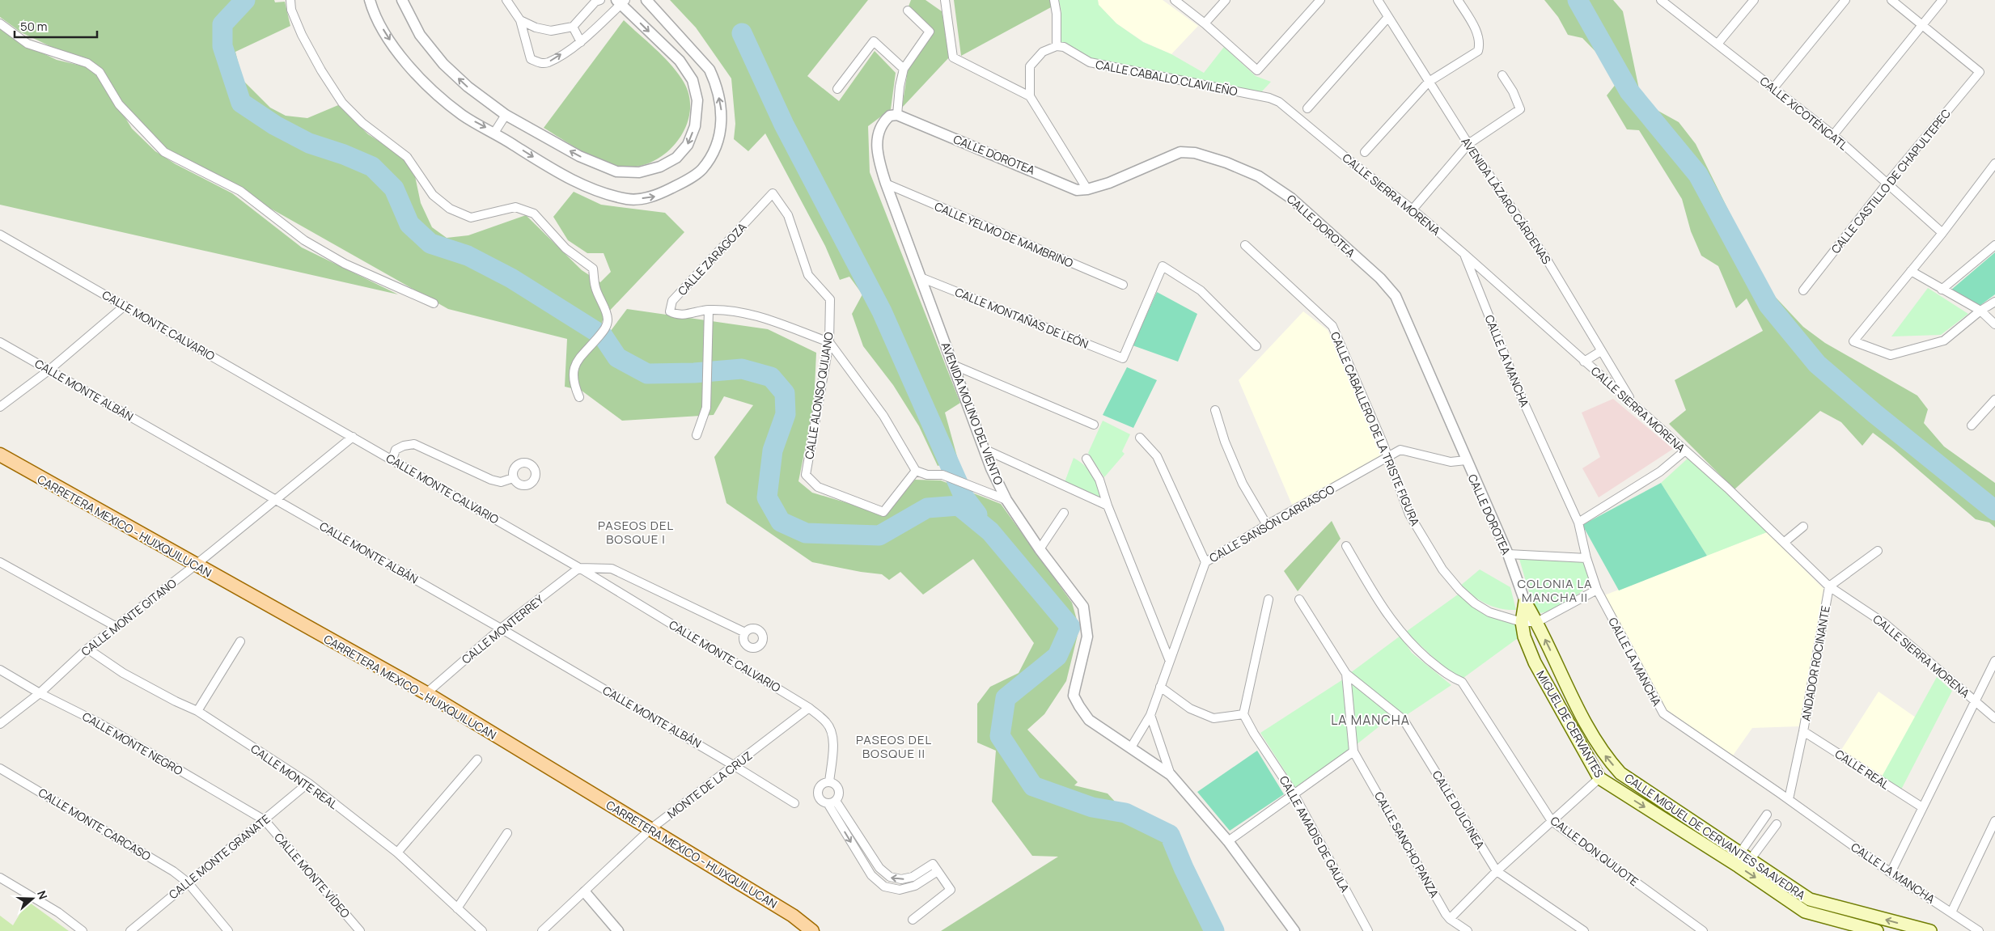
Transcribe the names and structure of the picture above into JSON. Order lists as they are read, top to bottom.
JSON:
{
  "streets": {
    "main road": [
      "CALLE DOROTEA",
      "CARRETERA MEXICO - HUIXQUILUCAN",
      "MIGUEL DE CERVANTES",
      "CALLE MIGUEL DE CERVANTES SAAVEDRA"
    ],
    "street": [
      "CALLE CABALLO CLAVILEÑO",
      "CALLE XICOTÉNCATL",
      "CALLE CASTILLO DE CHAPULTEPEC",
      "CALLE SIERRA MORENA",
      "AVENIDA LÁZARO CÁRDENAS",
      "CALLE YELMO DE MAMBRINO",
      "CALLE ZARAGOZA",
      "CALLE MONTAÑAS DE LEÓN",
      "CALLE MONTE CALVARIO",
      "CALLE LA MANCHA",
      "CALLE MONTE ALBÁN",
      "CALLE ALONSO QUIJANO",
      "AVENIDA MOLINO DEL VIENTO",
      "CALLE CABALLERO DE LA TRISTE FIGURA",
      "CALLE SANSÓN CARRASCO",
      "CALLE MONTE GITANO",
      "CALLE MONTERREY",
      "ANDADOR ROCINANTE",
      "CALLE MONTE NEGRO",
      "CALLE REAL",
      "CALLE MONTE REAL",
      "MONTE DE LA CRUZ",
      "CALLE DULCINEA",
      "CALLE MONTE CARCASO",
      "CALLE AMADIS DE GAULA",
      "CALLE SANCHO PANZA",
      "CALLE DON QUIJOTE",
      "CALLE MONTE GRANATE",
      "CALLE MONTE VÍDEO"
    ]
  },
  "crossings": [
    ["CALLE CABALLO CLAVILEÑO", "CALLE SIERRA MORENA"],
    ["CALLE XICOTÉNCATL", "CALLE CASTILLO DE CHAPULTEPEC"],
    ["CALLE DOROTEA", "AVENIDA MOLINO DEL VIENTO"],
    ["CALLE DOROTEA", "CALLE CABALLERO DE LA TRISTE FIGURA"],
    ["CALLE DOROTEA", "CALLE SANSÓN CARRASCO"],
    ["CALLE DOROTEA", "MIGUEL DE CERVANTES"],
    ["CALLE DOROTEA", "CALLE MIGUEL DE CERVANTES SAAVEDRA"],
    ["CALLE SIERRA MORENA", "AVENIDA LÁZARO CÁRDENAS"],
    ["CALLE SIERRA MORENA", "CALLE LA MANCHA"],
    ["CALLE SIERRA MORENA", "ANDADOR ROCINANTE"],
    ["CALLE YELMO DE MAMBRINO", "AVENIDA MOLINO DEL VIENTO"],
    ["CALLE ZARAGOZA", "CALLE ALONSO QUIJANO"],
    ["CALLE MONTAÑAS DE LEÓN", "AVENIDA MOLINO DEL VIENTO"],
    ["CALLE MONTE CALVARIO", "CALLE MONTE GITANO"],
    ["CALLE MONTE CALVARIO", "CALLE MONTERREY"],
    ["CALLE MONTE CALVARIO", "MONTE DE LA CRUZ"],
    ["CALLE LA MANCHA", "ANDADOR ROCINANTE"],
    ["CALLE MONTE ALBÁN", "CALLE MONTE GITANO"],
    ["CALLE MONTE ALBÁN", "CALLE MONTERREY"],
    ["CALLE MONTE ALBÁN", "MONTE DE LA CRUZ"],
    ["AVENIDA MOLINO DEL VIENTO", "CALLE SANSÓN CARRASCO"],
    ["CALLE CABALLERO DE LA TRISTE FIGURA", "CALLE SANSÓN CARRASCO"],
    ["CALLE CABALLERO DE LA TRISTE FIGURA", "MIGUEL DE CERVANTES"],
    ["CALLE CABALLERO DE LA TRISTE FIGURA", "CALLE MIGUEL DE CERVANTES SAAVEDRA"],
    ["CARRETERA MEXICO - HUIXQUILUCAN", "CALLE MONTE GITANO"],
    ["CARRETERA MEXICO - HUIXQUILUCAN", "CALLE MONTERREY"],
    ["CARRETERA MEXICO - HUIXQUILUCAN", "MONTE DE LA CRUZ"],
    ["CALLE MONTE GITANO", "CALLE MONTE NEGRO"],
    ["CALLE MONTE GITANO", "CALLE MONTE REAL"],
    ["ANDADOR ROCINANTE", "CALLE REAL"],
    ["CALLE MONTE NEGRO", "CALLE MONTE GRANATE"],
    ["CALLE MONTE NEGRO", "CALLE MONTE VÍDEO"],
    ["CALLE MONTE REAL", "CALLE MONTE GRANATE"],
    ["CALLE MONTE CARCASO", "CALLE MONTE GRANATE"],
    ["CALLE MONTE GRANATE", "CALLE MONTE VÍDEO"]
  ],
  "one_way": ["MIGUEL DE CERVANTES", "CALLE MIGUEL DE CERVANTES SAAVEDRA"],
  "districts": [
    "PASEOS DEL BOSQUE I",
    "COLONIA LA MANCHA II",
    "LA MANCHA",
    "PASEOS DEL BOSQUE II"
  ],
  "scale_bar": "50 m",
  "north": "right"
}
